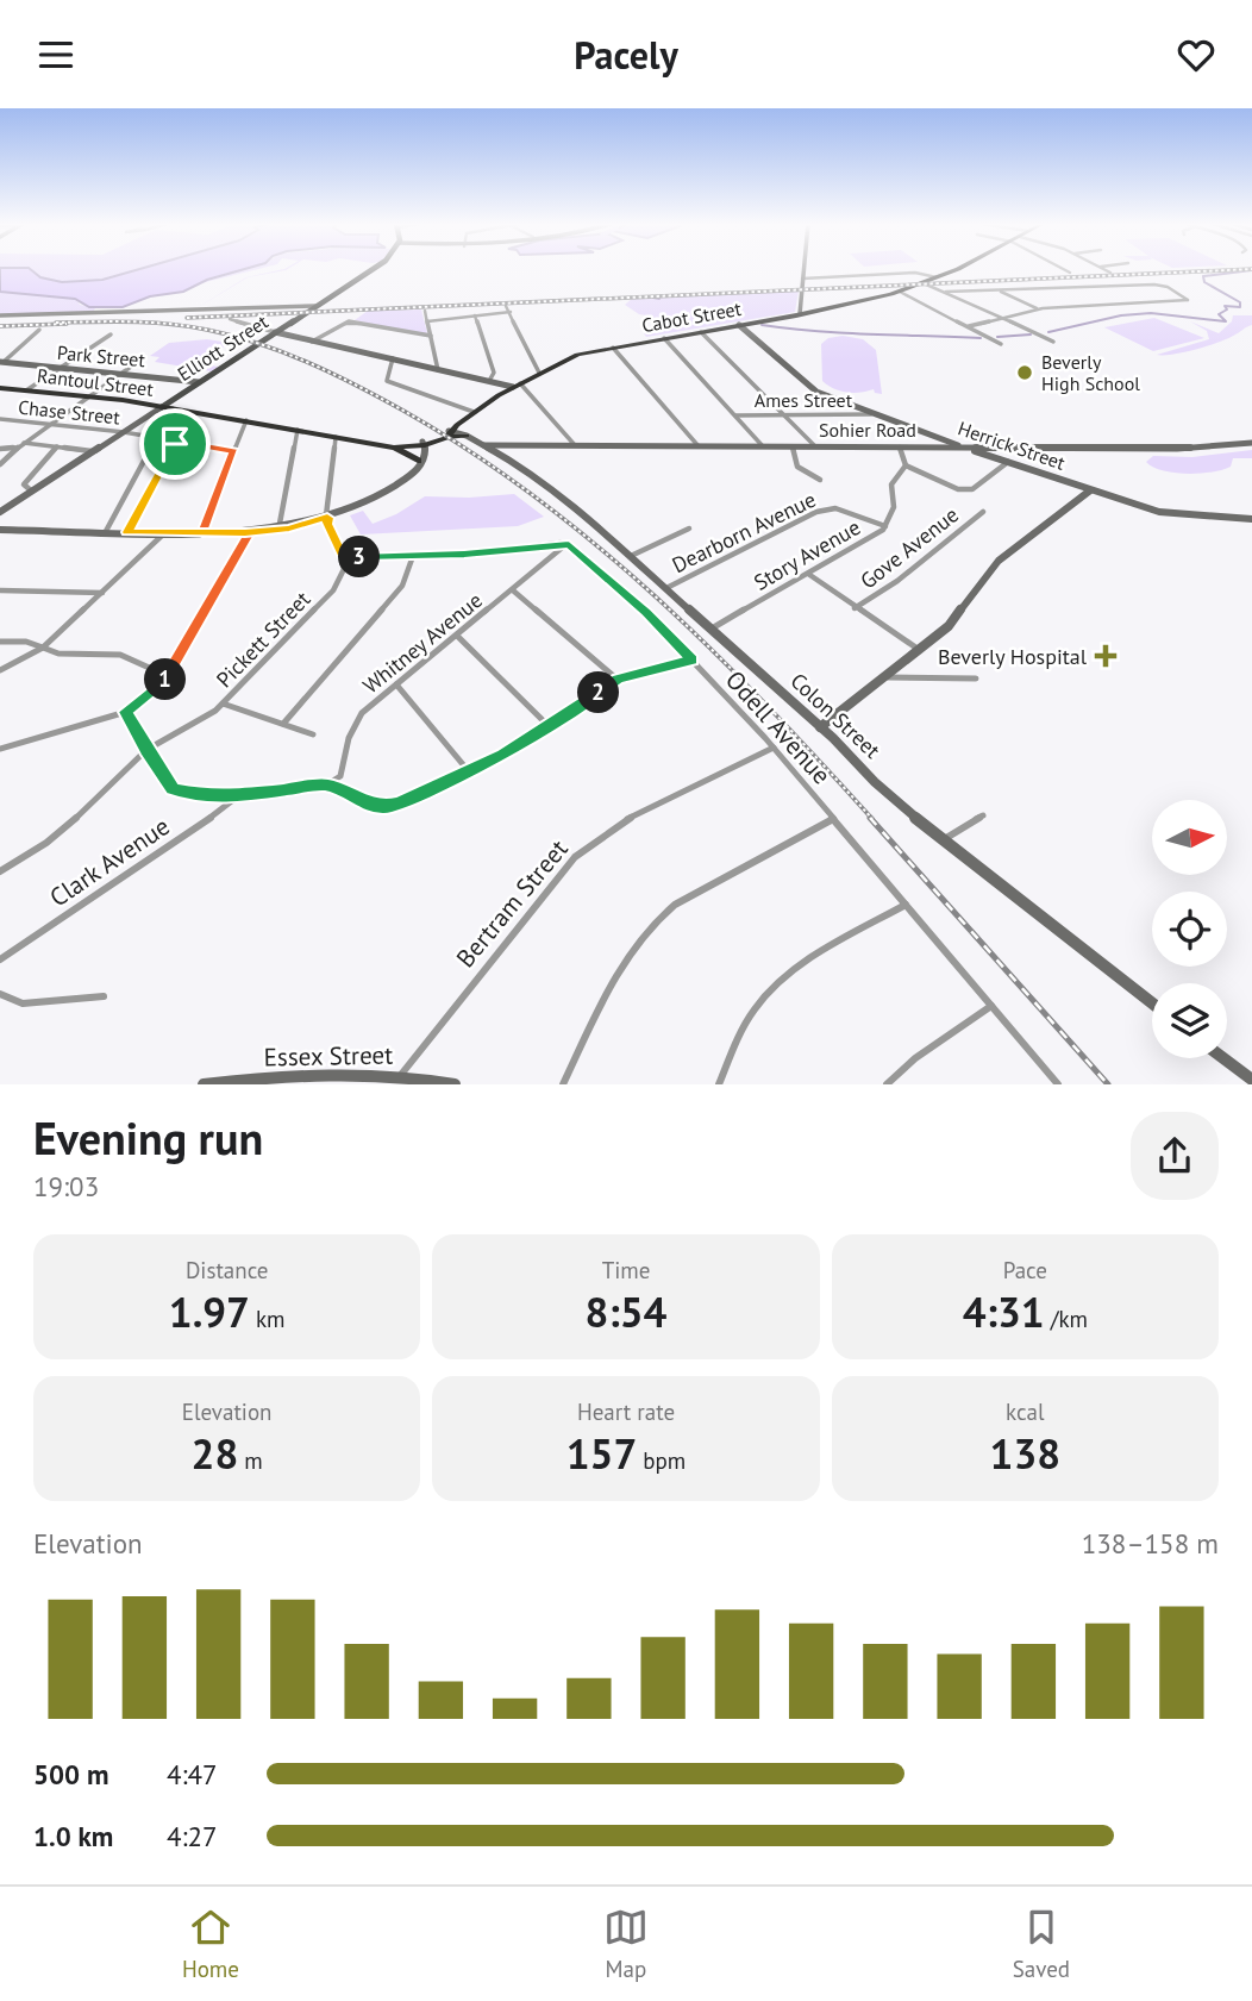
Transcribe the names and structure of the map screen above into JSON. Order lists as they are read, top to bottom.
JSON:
{
  "streets": {
    "highway": ["Cabot Street", "Rantoul Street"],
    "main road": [
      "Elliott Street",
      "Park Street",
      "Sohier Road",
      "Herrick Street",
      "Colon Street",
      "Essex Street"
    ],
    "street": [
      "Ames Street",
      "Chase Street",
      "Dearborn Avenue",
      "Gove Avenue",
      "Story Avenue",
      "Pickett Street",
      "Whitney Avenue",
      "Odell Avenue",
      "Clark Avenue",
      "Bertram Street"
    ]
  },
  "crossings": [
    ["Cabot Street", "Rantoul Street"],
    ["Cabot Street", "Herrick Street"],
    ["Cabot Street", "Colon Street"],
    ["Elliott Street", "Park Street"],
    ["Elliott Street", "Rantoul Street"],
    ["Elliott Street", "Chase Street"],
    ["Ames Street", "Herrick Street"],
    ["Sohier Road", "Herrick Street"],
    ["Sohier Road", "Colon Street"],
    ["Dearborn Avenue", "Story Avenue"],
    ["Dearborn Avenue", "Colon Street"],
    ["Story Avenue", "Colon Street"],
    ["Whitney Avenue", "Odell Avenue"],
    ["Odell Avenue", "Bertram Street"],
    ["Bertram Street", "Essex Street"]
  ],
  "places": {
    "other": ["Beverly High School"],
    "health": ["Beverly Hospital"]
  },
  "north": "right",
  "page": {
    "header": "Pacely",
    "pins": ["3", "1", "2"],
    "heading": ["Evening run", "19:03"],
    "stats": [
      ["Distance", "1.97 km"],
      ["Time", "8:54"],
      ["Pace", "4:31 /km"],
      ["Elevation", "28 m"],
      ["Heart rate", "157 bpm"],
      ["kcal", "138"]
    ],
    "chart": ["Elevation", "138–158 m"],
    "list": [
      {
        "name": "500 m",
        "note": "4:47"
      },
      {
        "name": "1.0 km",
        "note": "4:27"
      }
    ],
    "tabs": ["Home", "Map", "Saved"]
  }
}
